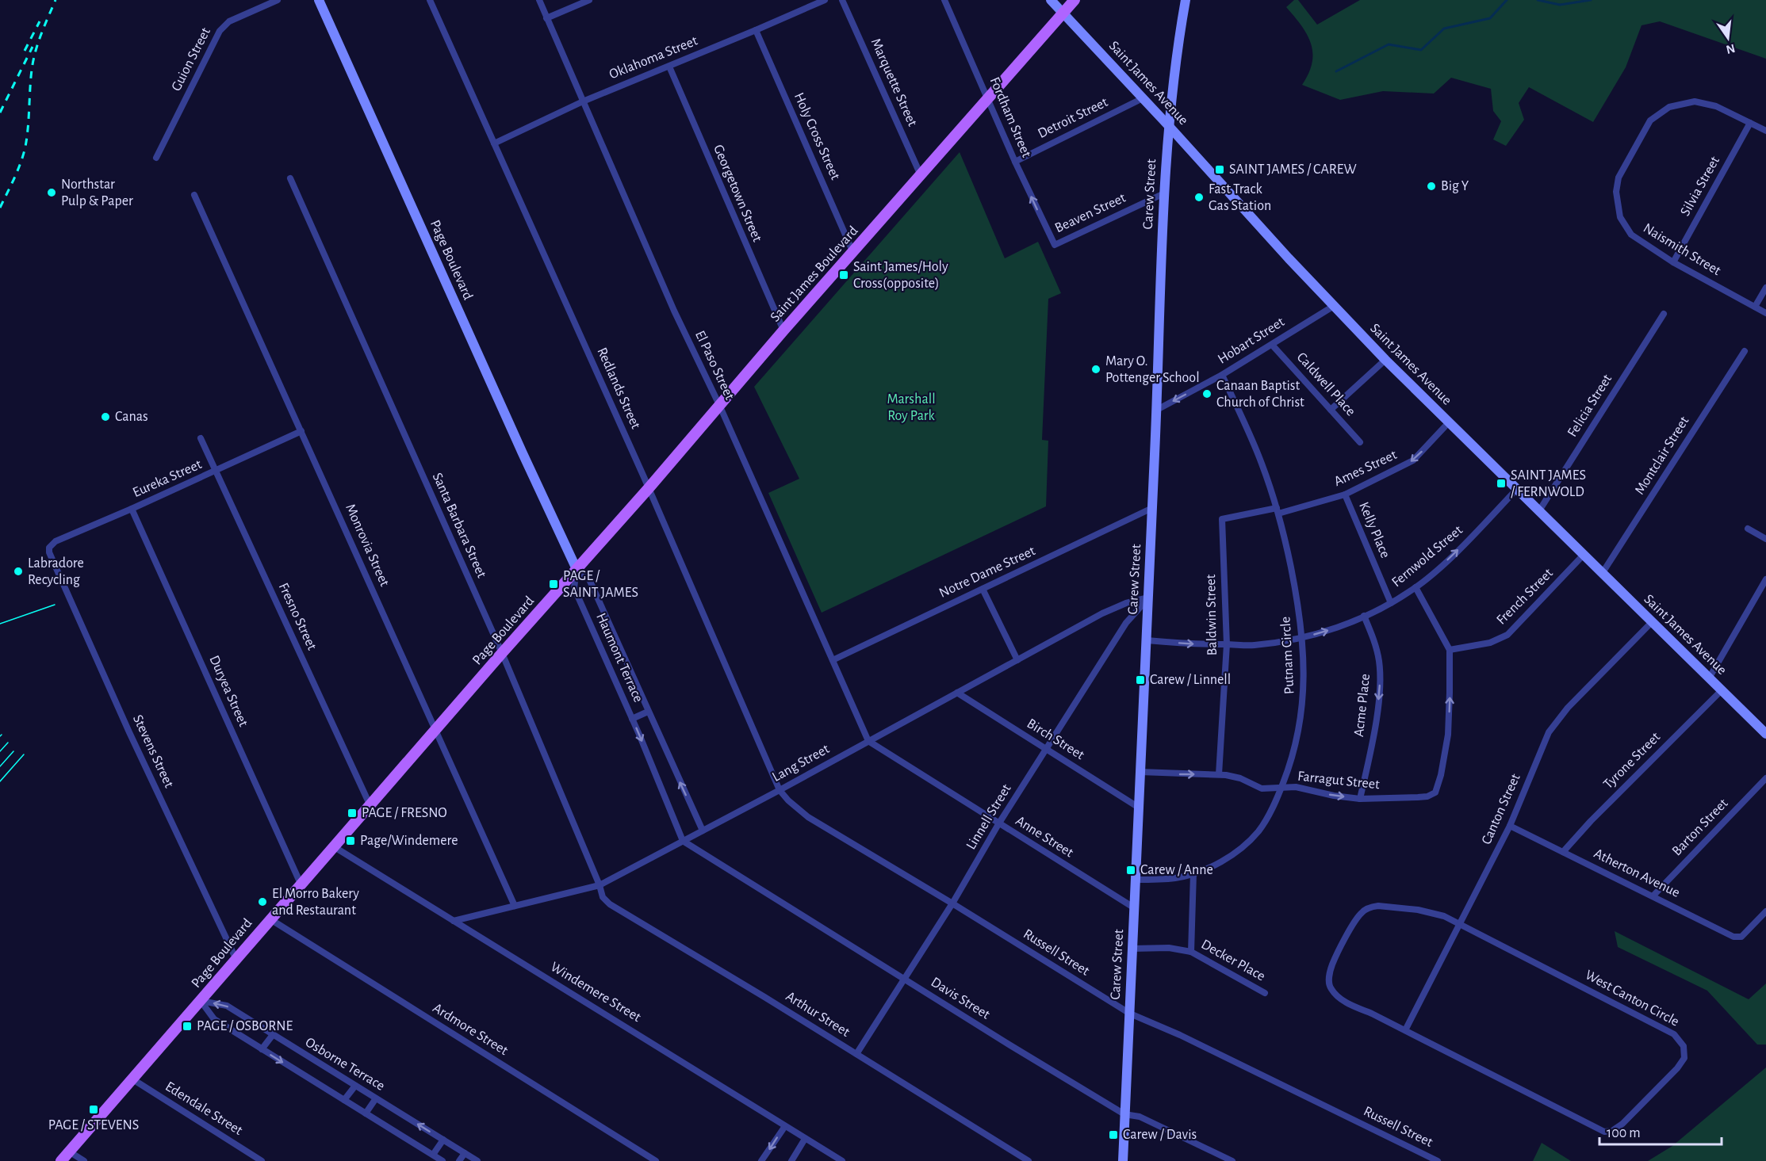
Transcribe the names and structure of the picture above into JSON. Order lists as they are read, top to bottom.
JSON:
{
  "streets": {
    "main road": ["Page Boulevard", "Saint James Boulevard"],
    "street": [
      "Oklahoma Street",
      "Guion Street",
      "Marquette Street",
      "Saint James Avenue",
      "Fordham Street",
      "Detroit Street",
      "Holy Cross Street",
      "Silvia Street",
      "Georgetown Street",
      "Carew Street",
      "Beaven Street",
      "Naismith Street",
      "Hobart Street",
      "El Paso Street",
      "Caldwell Place",
      "Redlands Street",
      "Felicia Street",
      "Montclair Street",
      "Ames Street",
      "Eureka Street",
      "Santa Barbara Street",
      "Kelly Place",
      "Monrovia Street",
      "Fernwold Street",
      "Notre Dame Street",
      "French Street",
      "Baldwin Street",
      "Fresno Street",
      "Putnam Circle",
      "Haumont Terrace",
      "Duryea Street",
      "Acme Place",
      "Birch Street",
      "Stevens Street",
      "Tyrone Street",
      "Lang Street",
      "Farragut Street",
      "Canton Street",
      "Linnell Street",
      "Barton Street",
      "Anne Street",
      "Atherton Avenue",
      "Russell Street",
      "Decker Place",
      "Windemere Street",
      "Davis Street",
      "West Canton Circle",
      "Arthur Street",
      "Ardmore Street",
      "Osborne Terrace",
      "Edendale Street"
    ]
  },
  "crossings": [
    ["Oklahoma Street", "Holy Cross Street"],
    ["Oklahoma Street", "Georgetown Street"],
    ["Oklahoma Street", "El Paso Street"],
    ["Oklahoma Street", "Redlands Street"],
    ["Marquette Street", "Saint James Boulevard"],
    ["Saint James Avenue", "Detroit Street"],
    ["Saint James Avenue", "Carew Street"],
    ["Saint James Avenue", "Saint James Boulevard"],
    ["Saint James Avenue", "Hobart Street"],
    ["Saint James Avenue", "Felicia Street"],
    ["Saint James Avenue", "Montclair Street"],
    ["Saint James Avenue", "Ames Street"],
    ["Saint James Avenue", "Fernwold Street"],
    ["Saint James Avenue", "French Street"],
    ["Saint James Avenue", "Tyrone Street"],
    ["Saint James Avenue", "Canton Street"],
    ["Fordham Street", "Detroit Street"],
    ["Fordham Street", "Beaven Street"],
    ["Fordham Street", "Saint James Boulevard"],
    ["Holy Cross Street", "Saint James Boulevard"],
    ["Silvia Street", "Naismith Street"],
    ["Georgetown Street", "Saint James Boulevard"],
    ["Carew Street", "Beaven Street"],
    ["Carew Street", "Hobart Street"],
    ["Carew Street", "Fernwold Street"],
    ["Carew Street", "Notre Dame Street"],
    ["Carew Street", "Putnam Circle"],
    ["Carew Street", "Birch Street"],
    ["Carew Street", "Lang Street"],
    ["Carew Street", "Farragut Street"],
    ["Carew Street", "Linnell Street"],
    ["Carew Street", "Anne Street"],
    ["Carew Street", "Russell Street"],
    ["Carew Street", "Decker Place"],
    ["Carew Street", "Davis Street"],
    ["Page Boulevard", "Saint James Boulevard"],
    ["Page Boulevard", "Santa Barbara Street"],
    ["Page Boulevard", "Monrovia Street"],
    ["Page Boulevard", "Fresno Street"],
    ["Page Boulevard", "Haumont Terrace"],
    ["Page Boulevard", "Duryea Street"],
    ["Page Boulevard", "Stevens Street"],
    ["Page Boulevard", "Windemere Street"],
    ["Page Boulevard", "Ardmore Street"],
    ["Page Boulevard", "Osborne Terrace"],
    ["Page Boulevard", "Edendale Street"],
    ["Saint James Boulevard", "El Paso Street"],
    ["Saint James Boulevard", "Redlands Street"],
    ["Saint James Boulevard", "Haumont Terrace"],
    ["Hobart Street", "Caldwell Place"],
    ["Hobart Street", "Putnam Circle"],
    ["El Paso Street", "Notre Dame Street"],
    ["El Paso Street", "Lang Street"],
    ["El Paso Street", "Anne Street"],
    ["Redlands Street", "Lang Street"],
    ["Redlands Street", "Russell Street"],
    ["Ames Street", "Kelly Place"],
    ["Ames Street", "Baldwin Street"],
    ["Ames Street", "Putnam Circle"],
    ["Eureka Street", "Monrovia Street"],
    ["Eureka Street", "Fresno Street"],
    ["Eureka Street", "Duryea Street"],
    ["Eureka Street", "Stevens Street"],
    ["Santa Barbara Street", "Lang Street"],
    ["Santa Barbara Street", "Arthur Street"],
    ["Kelly Place", "Fernwold Street"],
    ["Monrovia Street", "Lang Street"],
    ["Fernwold Street", "Baldwin Street"],
    ["Fernwold Street", "Putnam Circle"],
    ["Fernwold Street", "Acme Place"],
    ["French Street", "Farragut Street"],
    ["Baldwin Street", "Farragut Street"],
    ["Putnam Circle", "Farragut Street"],
    ["Haumont Terrace", "Lang Street"],
    ["Haumont Terrace", "Davis Street"],
    ["Acme Place", "Farragut Street"],
    ["Birch Street", "Lang Street"],
    ["Birch Street", "Linnell Street"],
    ["Tyrone Street", "Atherton Avenue"],
    ["Lang Street", "Linnell Street"],
    ["Lang Street", "Anne Street"],
    ["Lang Street", "Russell Street"],
    ["Lang Street", "Windemere Street"],
    ["Lang Street", "Davis Street"],
    ["Lang Street", "Arthur Street"],
    ["Canton Street", "Atherton Avenue"],
    ["Canton Street", "West Canton Circle"],
    ["Linnell Street", "Anne Street"],
    ["Linnell Street", "Russell Street"],
    ["Linnell Street", "Davis Street"],
    ["Linnell Street", "Arthur Street"],
    ["Barton Street", "Atherton Avenue"]
  ],
  "one_way": [
    "Hobart Street",
    "Ames Street",
    "Fernwold Street",
    "Acme Place"
  ],
  "parks": ["Marshall Roy Park"],
  "places": {
    "transit": [
      "SAINT JAMES / CAREW",
      "Saint James/Holy Cross(opposite)",
      "SAINT JAMES / FERNWOLD",
      "PAGE / SAINT JAMES",
      "Carew / Linnell",
      "PAGE / FRESNO",
      "Page/Windemere",
      "Carew / Anne",
      "PAGE / OSBORNE",
      "PAGE / STEVENS",
      "Carew / Davis"
    ],
    "other": [
      "Big Y",
      "Northstar Pulp & Paper",
      "Fast Track Gas Station",
      "Mary O. Pottenger School",
      "Canaan Baptist Church of Christ",
      "Canas",
      "Labradore Recycling",
      "El Morro Bakery and Restaurant"
    ]
  },
  "scale_bar": "100 m",
  "north": "bottom"
}
